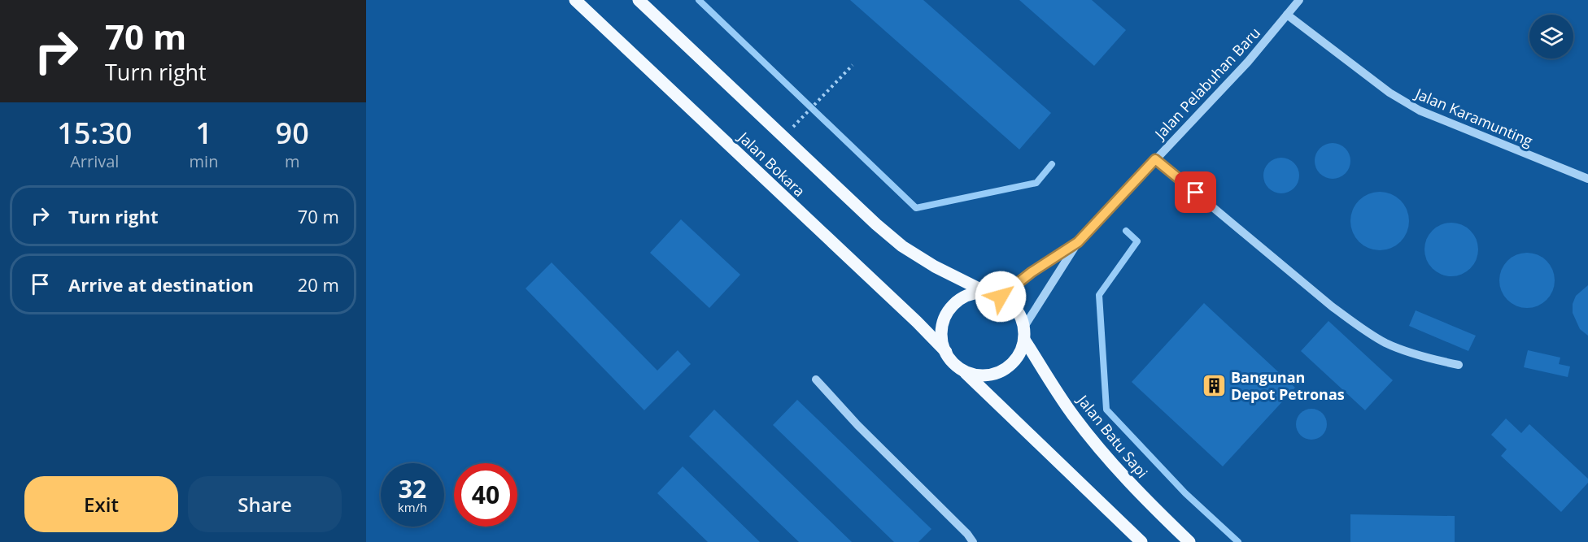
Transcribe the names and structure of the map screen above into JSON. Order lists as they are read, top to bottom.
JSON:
{
  "streets": {
    "main road": ["Jalan Bokara", "Jalan Batu Sapi"],
    "street": ["Jalan Pelabuhan Baru", "Jalan Karamunting"]
  },
  "crossings": [
    ["Jalan Pelabuhan Baru", "Jalan Karamunting"],
    ["Jalan Pelabuhan Baru", "Jalan Bokara"],
    ["Jalan Pelabuhan Baru", "Jalan Batu Sapi"],
    ["Jalan Bokara", "Jalan Batu Sapi"]
  ],
  "places": {
    "building": ["Bangunan Depot Petronas"]
  },
  "page": {
    "turn": ["70 m", "Turn right"],
    "eta": [
      "15:30",
      "Arrival",
      "1",
      "min",
      "90",
      "m"
    ],
    "list": [
      {
        "name": "Turn right",
        "value": "70 m"
      },
      {
        "name": "Arrive at destination",
        "value": "20 m"
      }
    ],
    "speed": "32 km/h",
    "limit": "40",
    "buttons": ["Exit", "Share"]
  }
}
